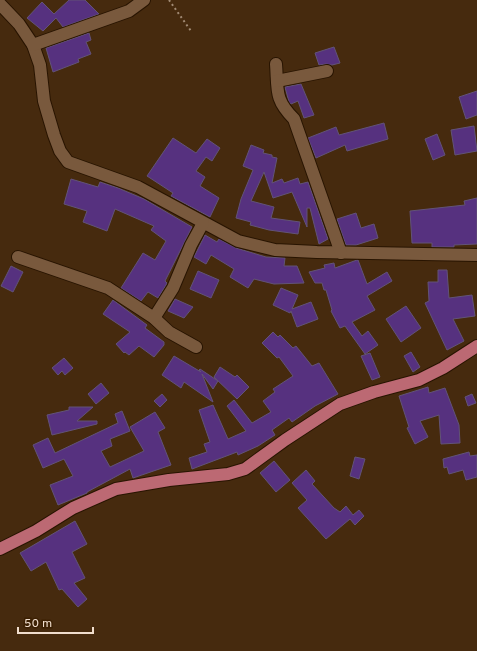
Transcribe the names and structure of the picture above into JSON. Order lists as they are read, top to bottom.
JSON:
{
  "scale_bar": "50 m"
}
